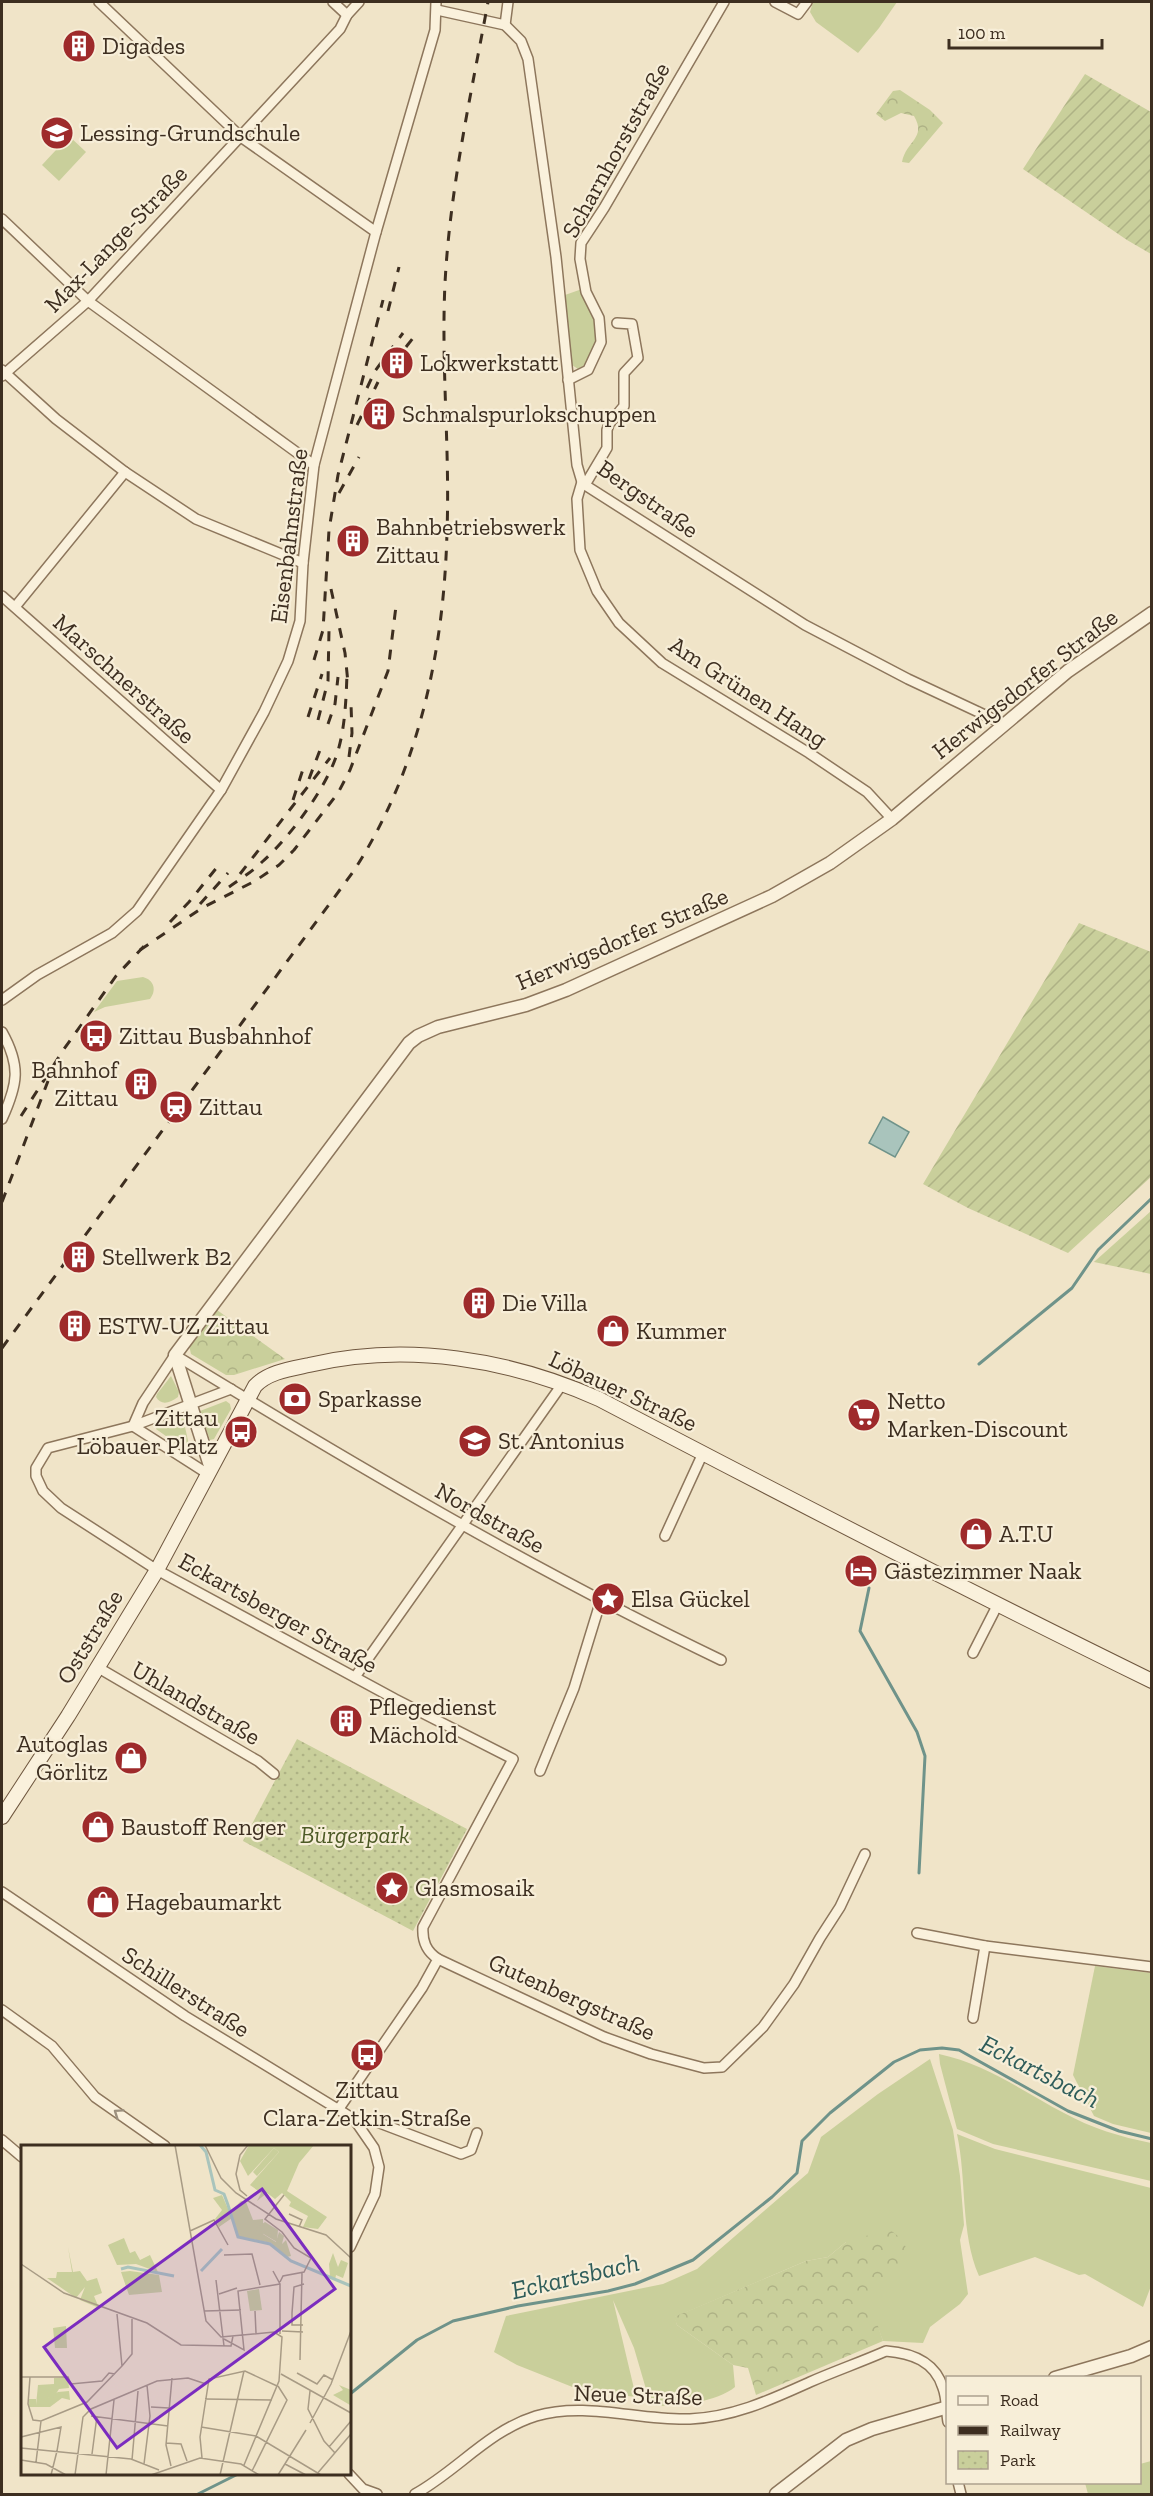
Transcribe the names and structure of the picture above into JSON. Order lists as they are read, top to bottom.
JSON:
{
  "streets": {
    "main road": ["Löbauer Straße", "Oststraße"],
    "street": [
      "Scharnhorststraße",
      "Max-Lange-Straße",
      "Bergstraße",
      "Eisenbahnstraße",
      "Marschnerstraße",
      "Herwigsdorfer Straße",
      "Am Grünen Hang",
      "Nordstraße",
      "Eckartsberger Straße",
      "Uhlandstraße",
      "Schillerstraße",
      "Gutenbergstraße",
      "Neue Straße"
    ]
  },
  "crossings": [
    ["Scharnhorststraße", "Bergstraße"],
    ["Bergstraße", "Herwigsdorfer Straße"],
    ["Bergstraße", "Am Grünen Hang"],
    ["Eisenbahnstraße", "Marschnerstraße"],
    ["Herwigsdorfer Straße", "Am Grünen Hang"],
    ["Löbauer Straße", "Nordstraße"],
    ["Löbauer Straße", "Oststraße"],
    ["Eckartsberger Straße", "Oststraße"],
    ["Eckartsberger Straße", "Gutenbergstraße"],
    ["Oststraße", "Uhlandstraße"]
  ],
  "water": ["Eckartsbach"],
  "parks": ["Bürgerpark"],
  "places": {
    "building": [
      "Digades",
      "Lokwerkstatt",
      "Schmalspurlokschuppen",
      "Bahnbetriebswerk Zittau",
      "Bahnhof Zittau",
      "Stellwerk B2",
      "Die Villa",
      "ESTW-UZ Zittau",
      "Pflegedienst Mächold"
    ],
    "school or university": ["Lessing-Grundschule", "St. Antonius"],
    "bus stop": ["Zittau Busbahnhof", "Zittau Löbauer Platz", "Zittau Clara-Zetkin-Straße"],
    "station": ["Zittau"],
    "shop": [
      "Kummer",
      "A.T.U",
      "Autoglas Görlitz",
      "Baustoff Renger",
      "Hagebaumarkt"
    ],
    "bank": ["Sparkasse"],
    "supermarket": ["Netto Marken-Discount"],
    "hotel": ["Gästezimmer Naak"],
    "place": ["Elsa Gückel", "Glasmosaik"]
  },
  "legend": ["Road", "Railway", "Park"],
  "scale_bar": "100 m"
}
